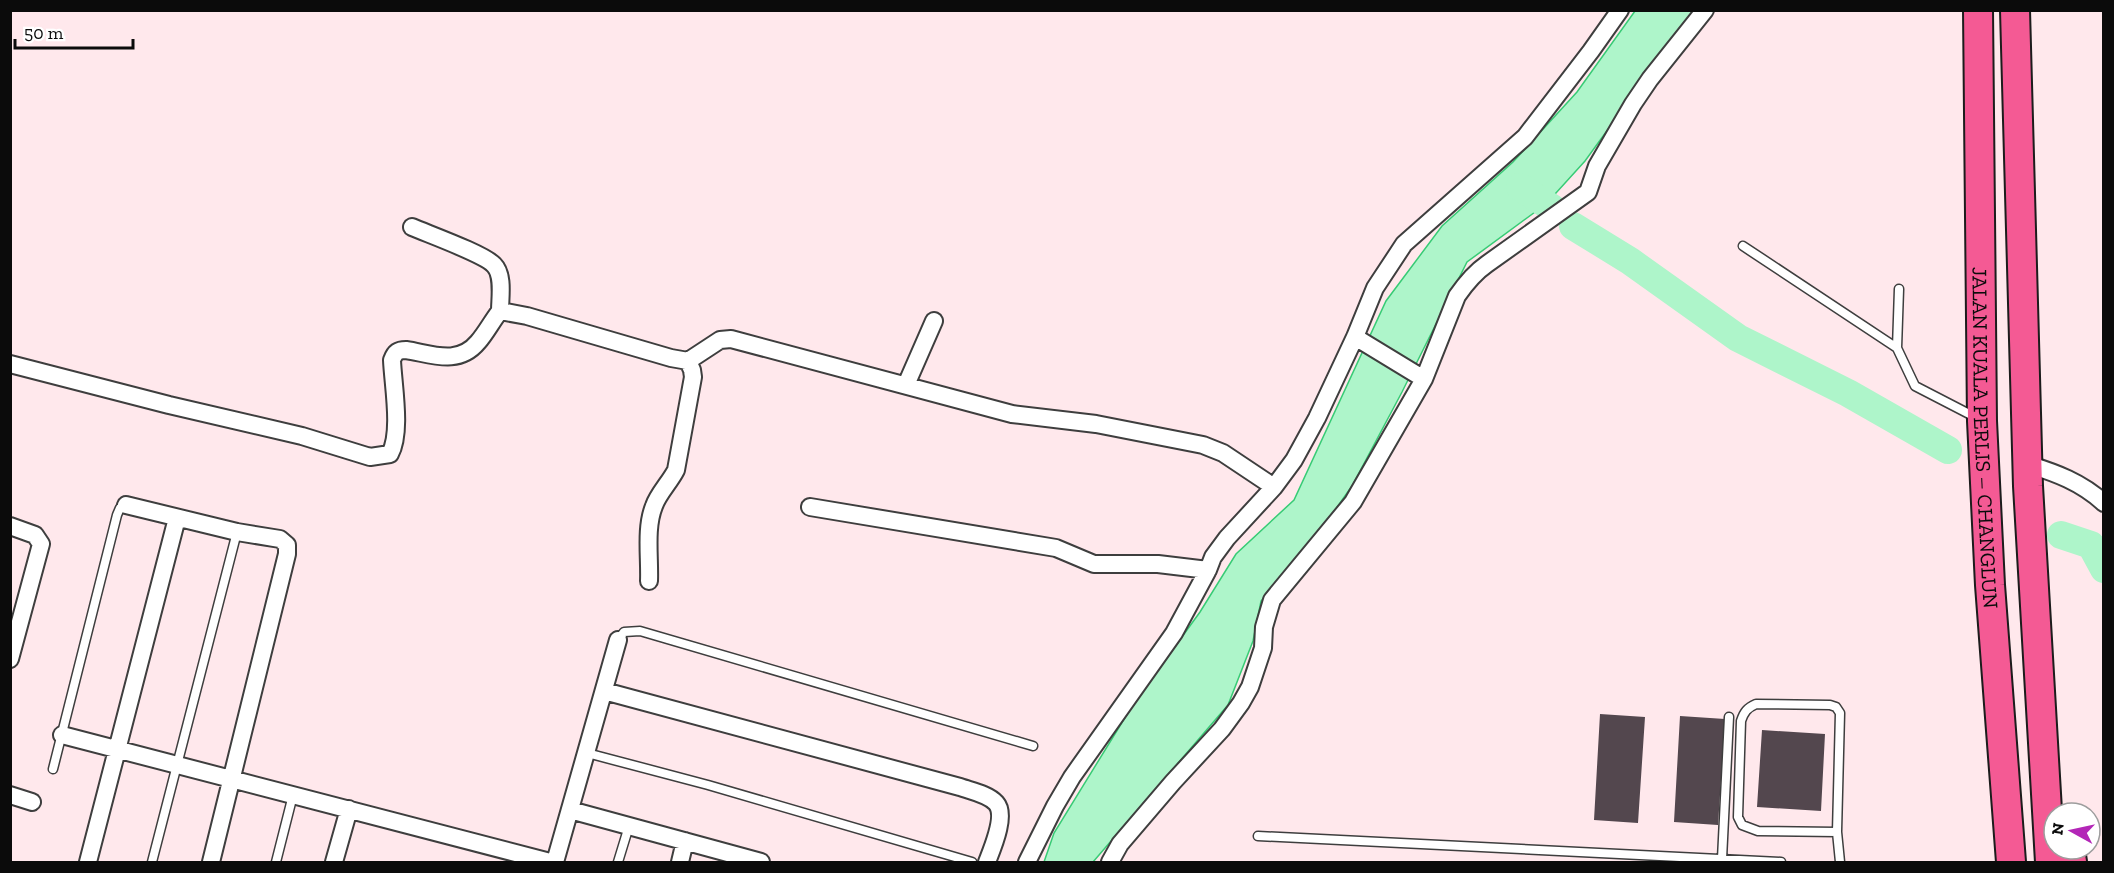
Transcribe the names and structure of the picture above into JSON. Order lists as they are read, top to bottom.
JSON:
{
  "streets": {
    "highway": ["JALAN KUALA PERLIS – CHANGLUN"]
  },
  "scale_bar": "50 m",
  "north": "left"
}
